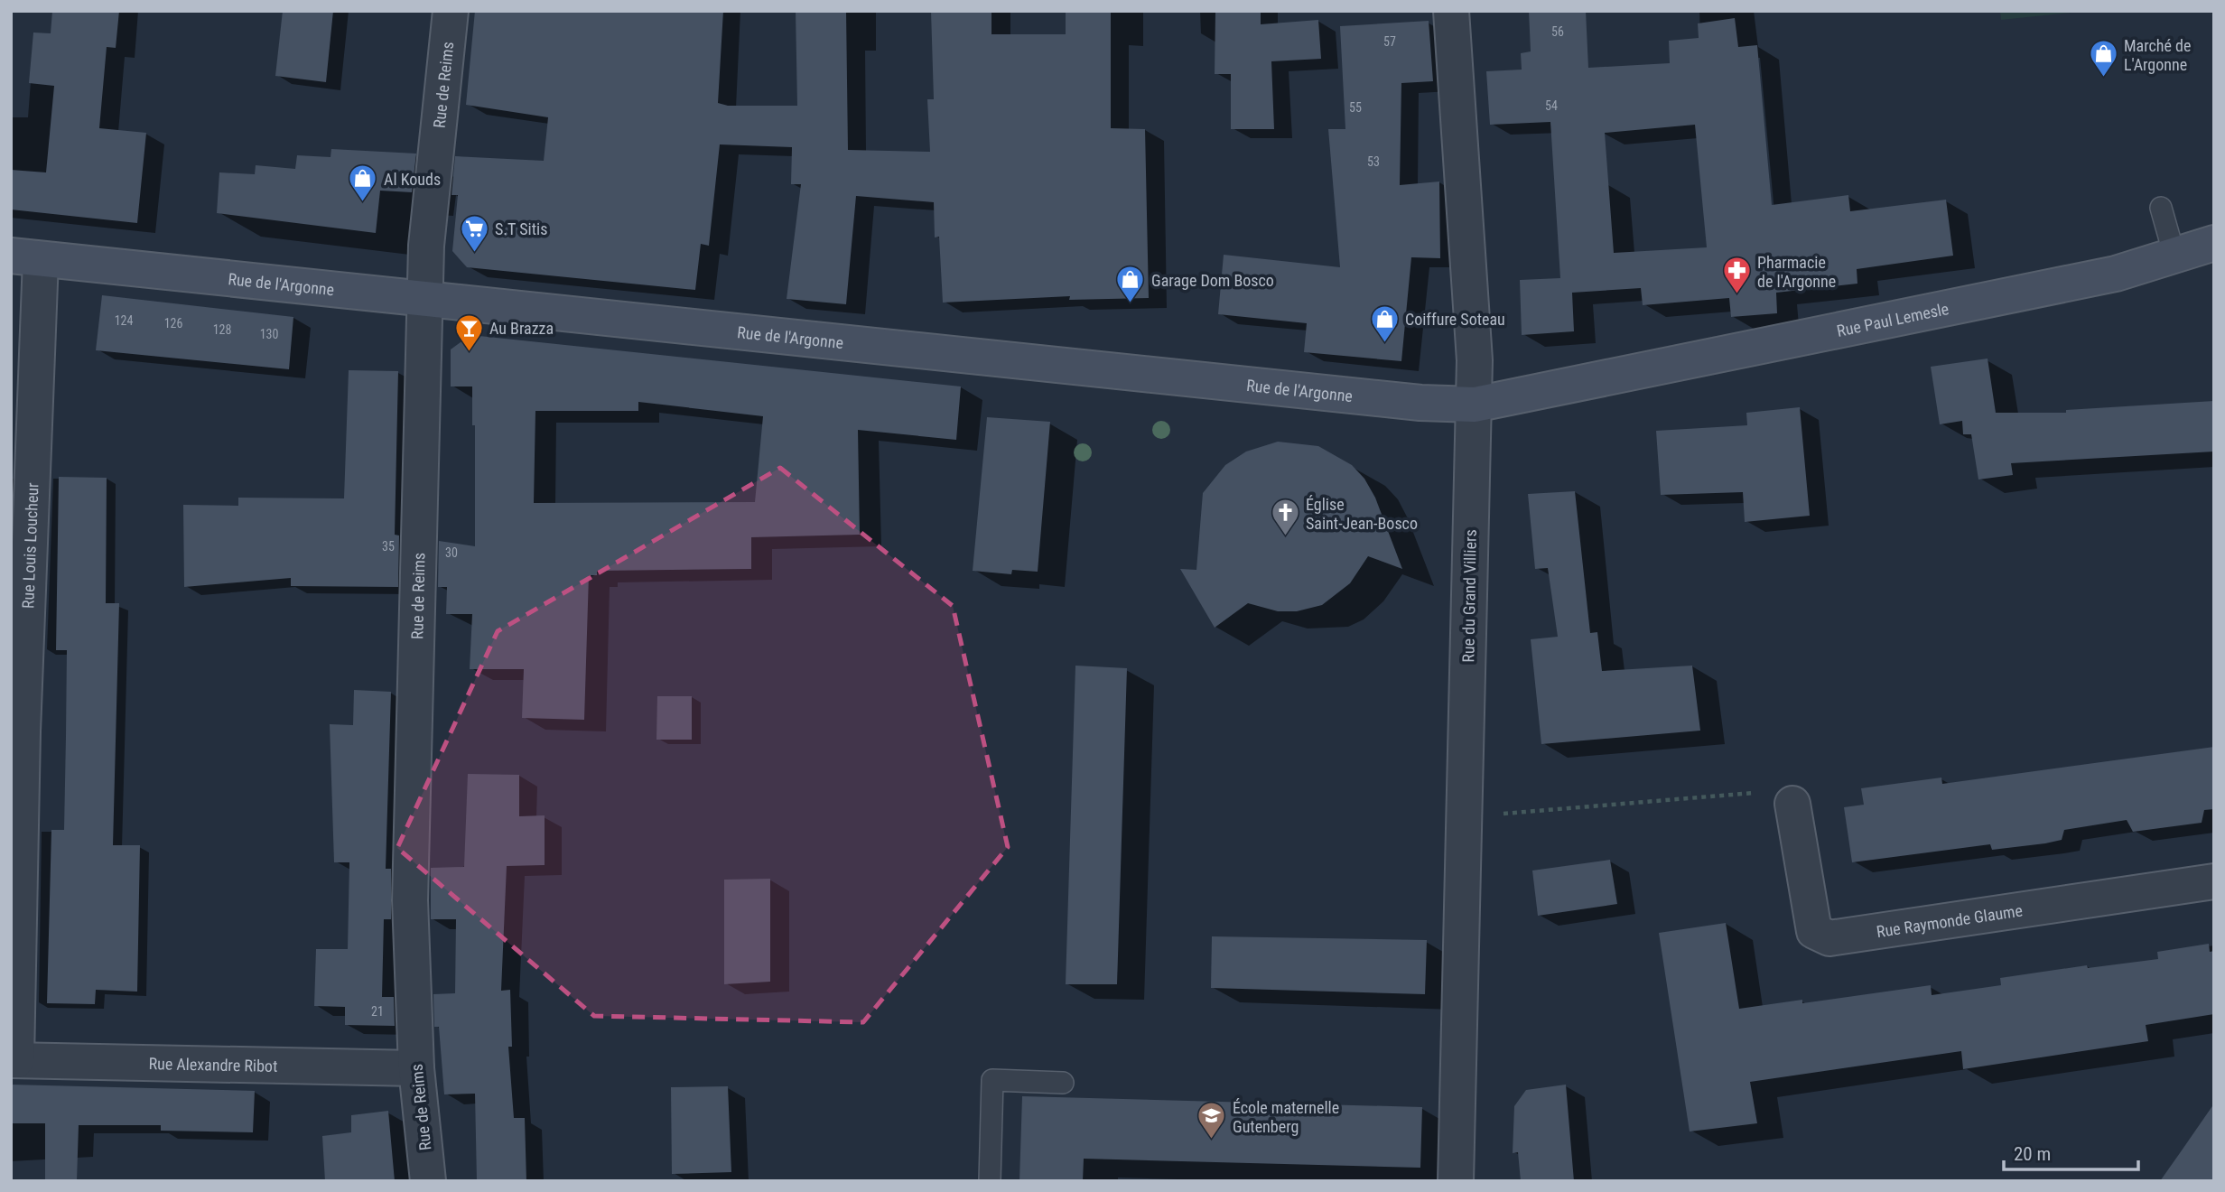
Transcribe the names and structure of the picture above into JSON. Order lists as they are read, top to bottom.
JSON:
{
  "streets": {
    "street": [
      "Rue de Reims",
      "Rue de l'Argonne",
      "Rue Paul Lemesle",
      "Rue Louis Loucheur",
      "Rue du Grand Villiers",
      "Rue Raymonde Glaume",
      "Rue Alexandre Ribot"
    ]
  },
  "crossings": [
    ["Rue de Reims", "Rue de l'Argonne"],
    ["Rue de Reims", "Rue Alexandre Ribot"],
    ["Rue de l'Argonne", "Rue Paul Lemesle"],
    ["Rue de l'Argonne", "Rue Louis Loucheur"],
    ["Rue de l'Argonne", "Rue du Grand Villiers"],
    ["Rue Louis Loucheur", "Rue Alexandre Ribot"]
  ],
  "places": {
    "shop": [
      "Marché de L'Argonne",
      "Al Kouds",
      "Garage Dom Bosco",
      "Coiffure Soteau"
    ],
    "supermarket": ["S.T Sitis"],
    "pharmacy": ["Pharmacie de l'Argonne"],
    "bar": ["Au Brazza"],
    "church": ["Église Saint-Jean-Bosco"],
    "school or university": ["École maternelle Gutenberg"]
  },
  "house_numbers": [
    "56",
    "57",
    "54",
    "55",
    "53",
    "124",
    "126",
    "128",
    "130",
    "35",
    "30",
    "21"
  ],
  "scale_bar": "20 m"
}
